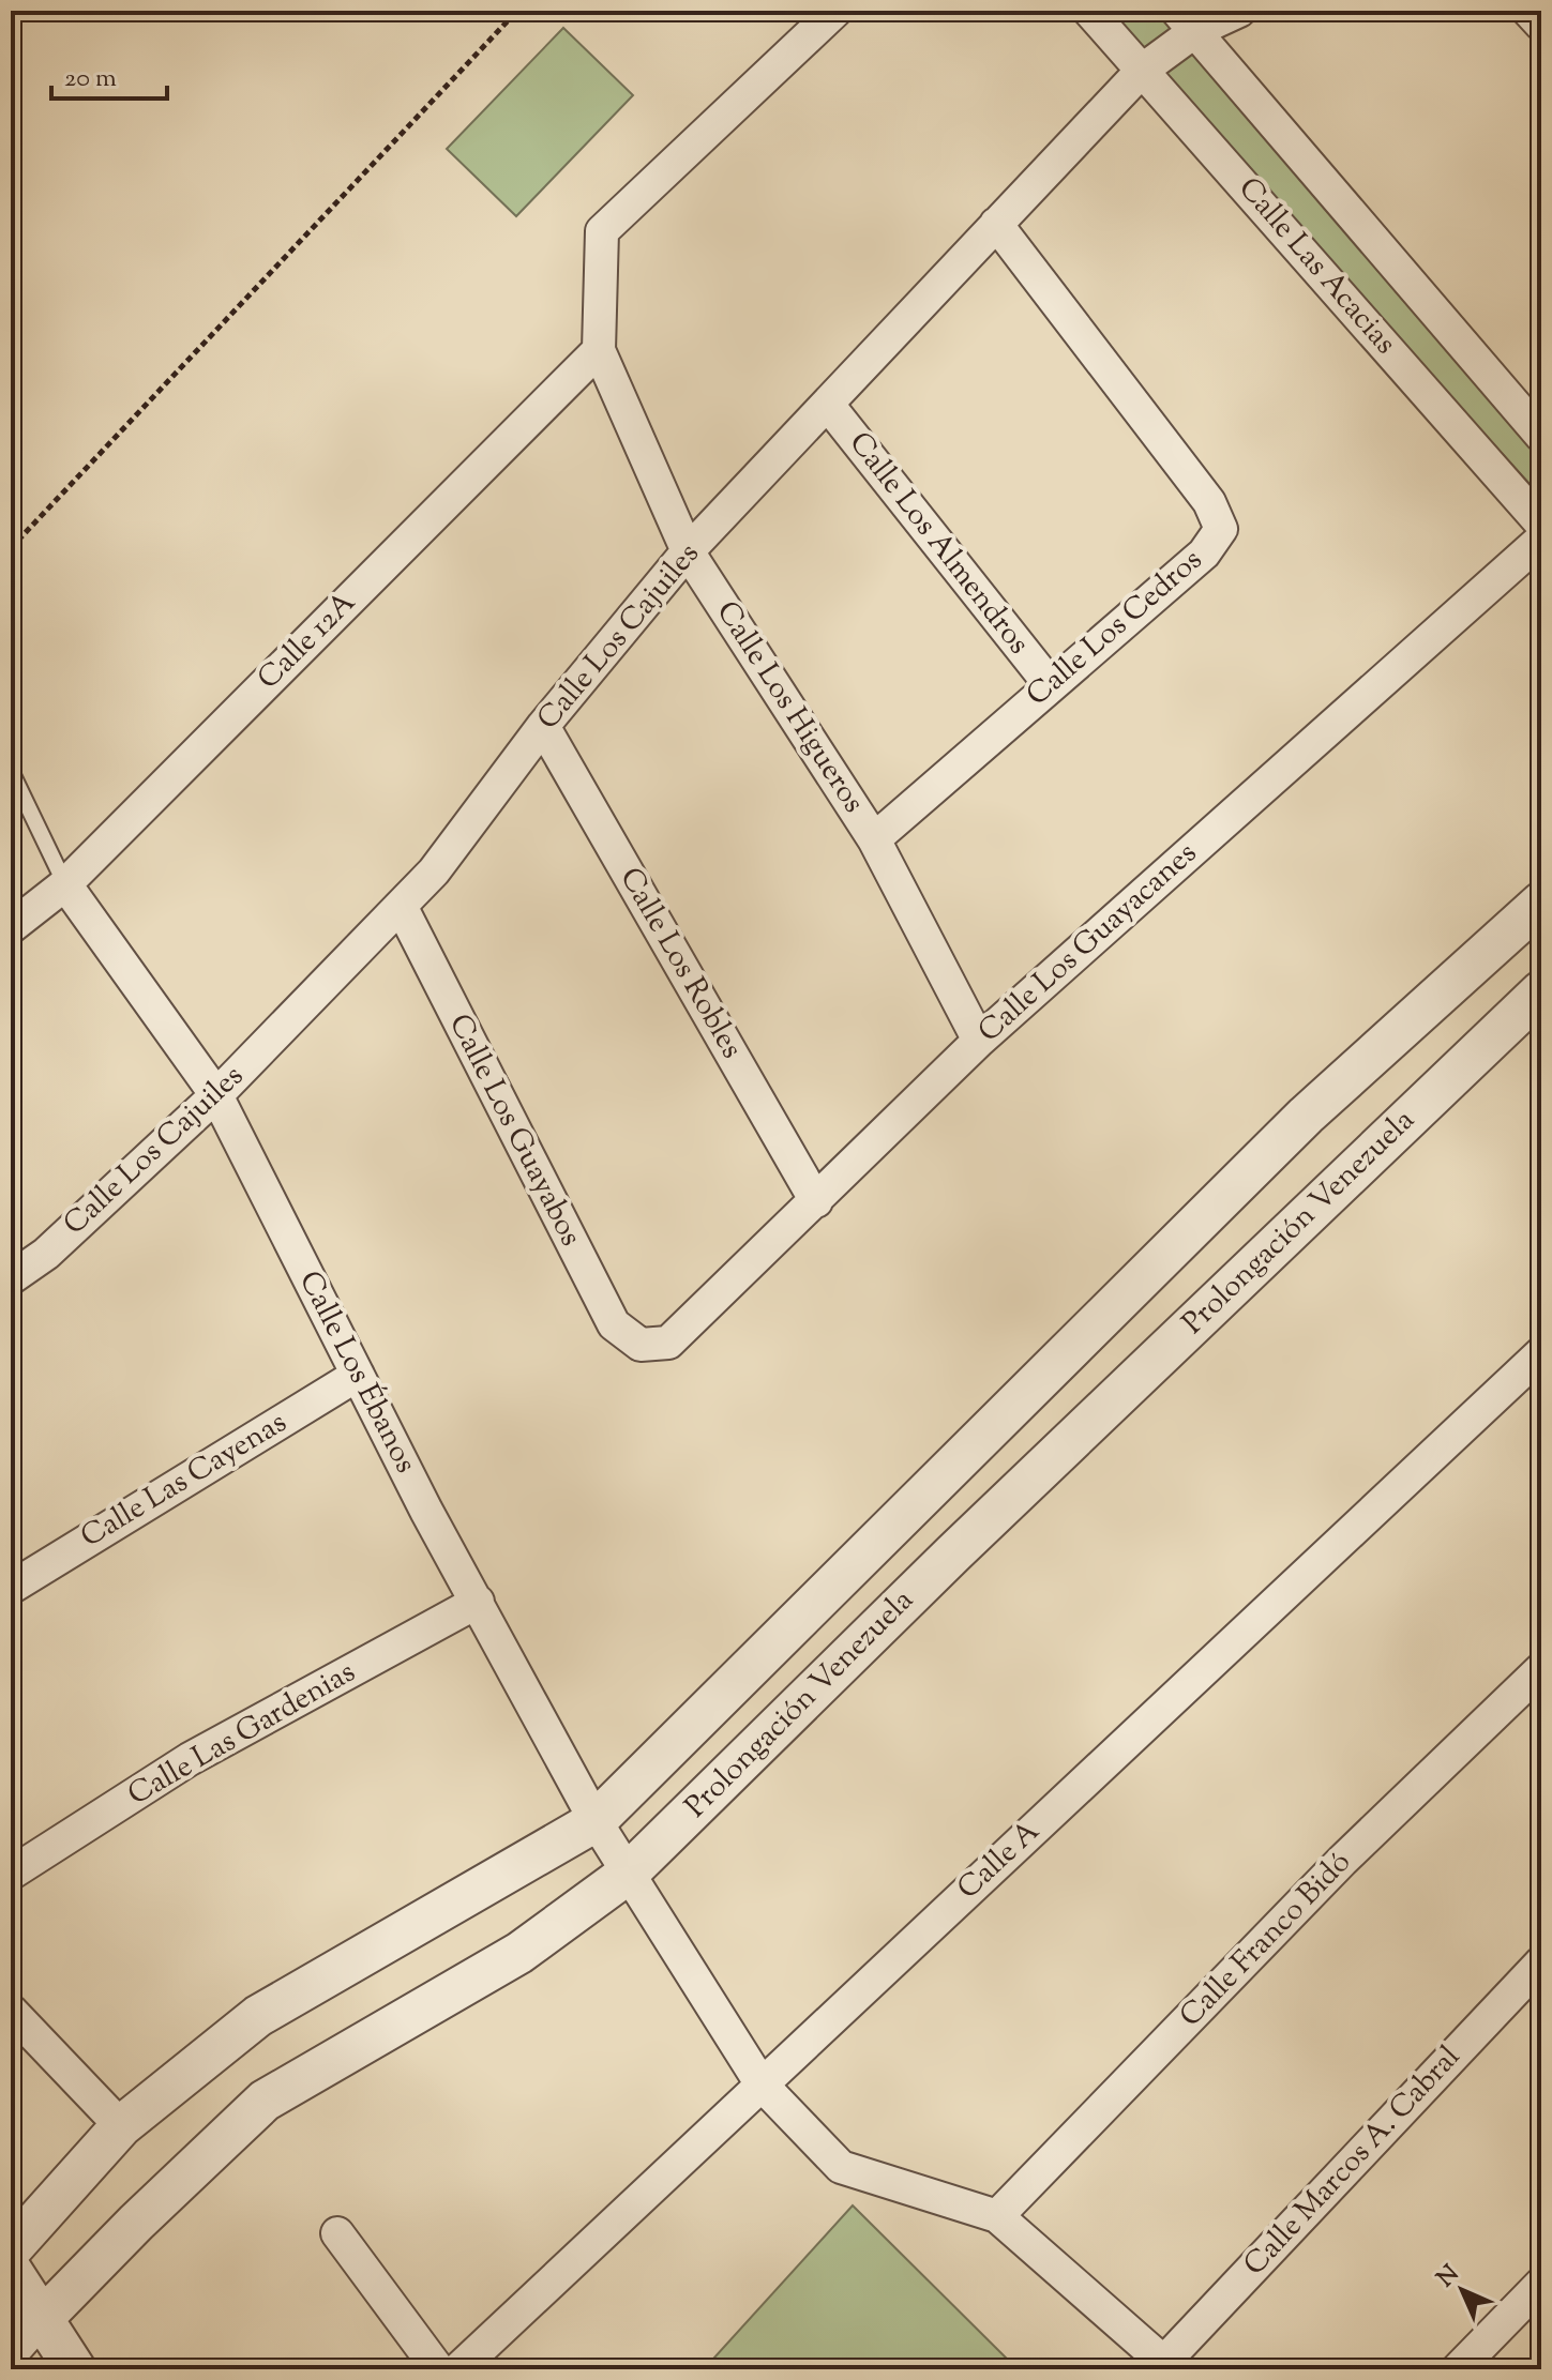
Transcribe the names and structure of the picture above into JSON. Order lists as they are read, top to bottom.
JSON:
{
  "streets": {
    "street": [
      "Calle Las Acacias",
      "Calle Los Almendros",
      "Calle Los Cedros",
      "Calle Los Cajuiles",
      "Calle 12A",
      "Calle Los Higueros",
      "Calle Los Guayacanes",
      "Calle Los Robles",
      "Calle Los Guayabos",
      "Prolongación Venezuela",
      "Calle Los Ébanos",
      "Calle Las Cayenas",
      "Calle Las Gardenias",
      "Calle A",
      "Calle Franco Bidó",
      "Calle Marcos A. Cabral"
    ]
  },
  "crossings": [
    ["Calle Las Acacias", "Calle Los Cajuiles"],
    ["Calle Los Almendros", "Calle Los Cedros"],
    ["Calle Los Almendros", "Calle Los Cajuiles"],
    ["Calle Los Cedros", "Calle Los Cajuiles"],
    ["Calle Los Cedros", "Calle Los Higueros"],
    ["Calle Los Cajuiles", "Calle Los Higueros"],
    ["Calle Los Cajuiles", "Calle Los Robles"],
    ["Calle Los Cajuiles", "Calle Los Guayabos"],
    ["Calle Los Cajuiles", "Calle Los Ébanos"],
    ["Calle 12A", "Calle Los Higueros"],
    ["Calle 12A", "Calle Los Ébanos"],
    ["Calle Los Higueros", "Calle Los Guayacanes"],
    ["Calle Los Guayacanes", "Calle Los Robles"],
    ["Calle Los Guayacanes", "Calle Los Guayabos"],
    ["Prolongación Venezuela", "Calle Los Ébanos"],
    ["Calle Los Ébanos", "Calle Las Cayenas"],
    ["Calle Los Ébanos", "Calle Las Gardenias"],
    ["Calle Los Ébanos", "Calle A"],
    ["Calle Los Ébanos", "Calle Franco Bidó"]
  ],
  "scale_bar": "20 m",
  "north": "top left"
}
